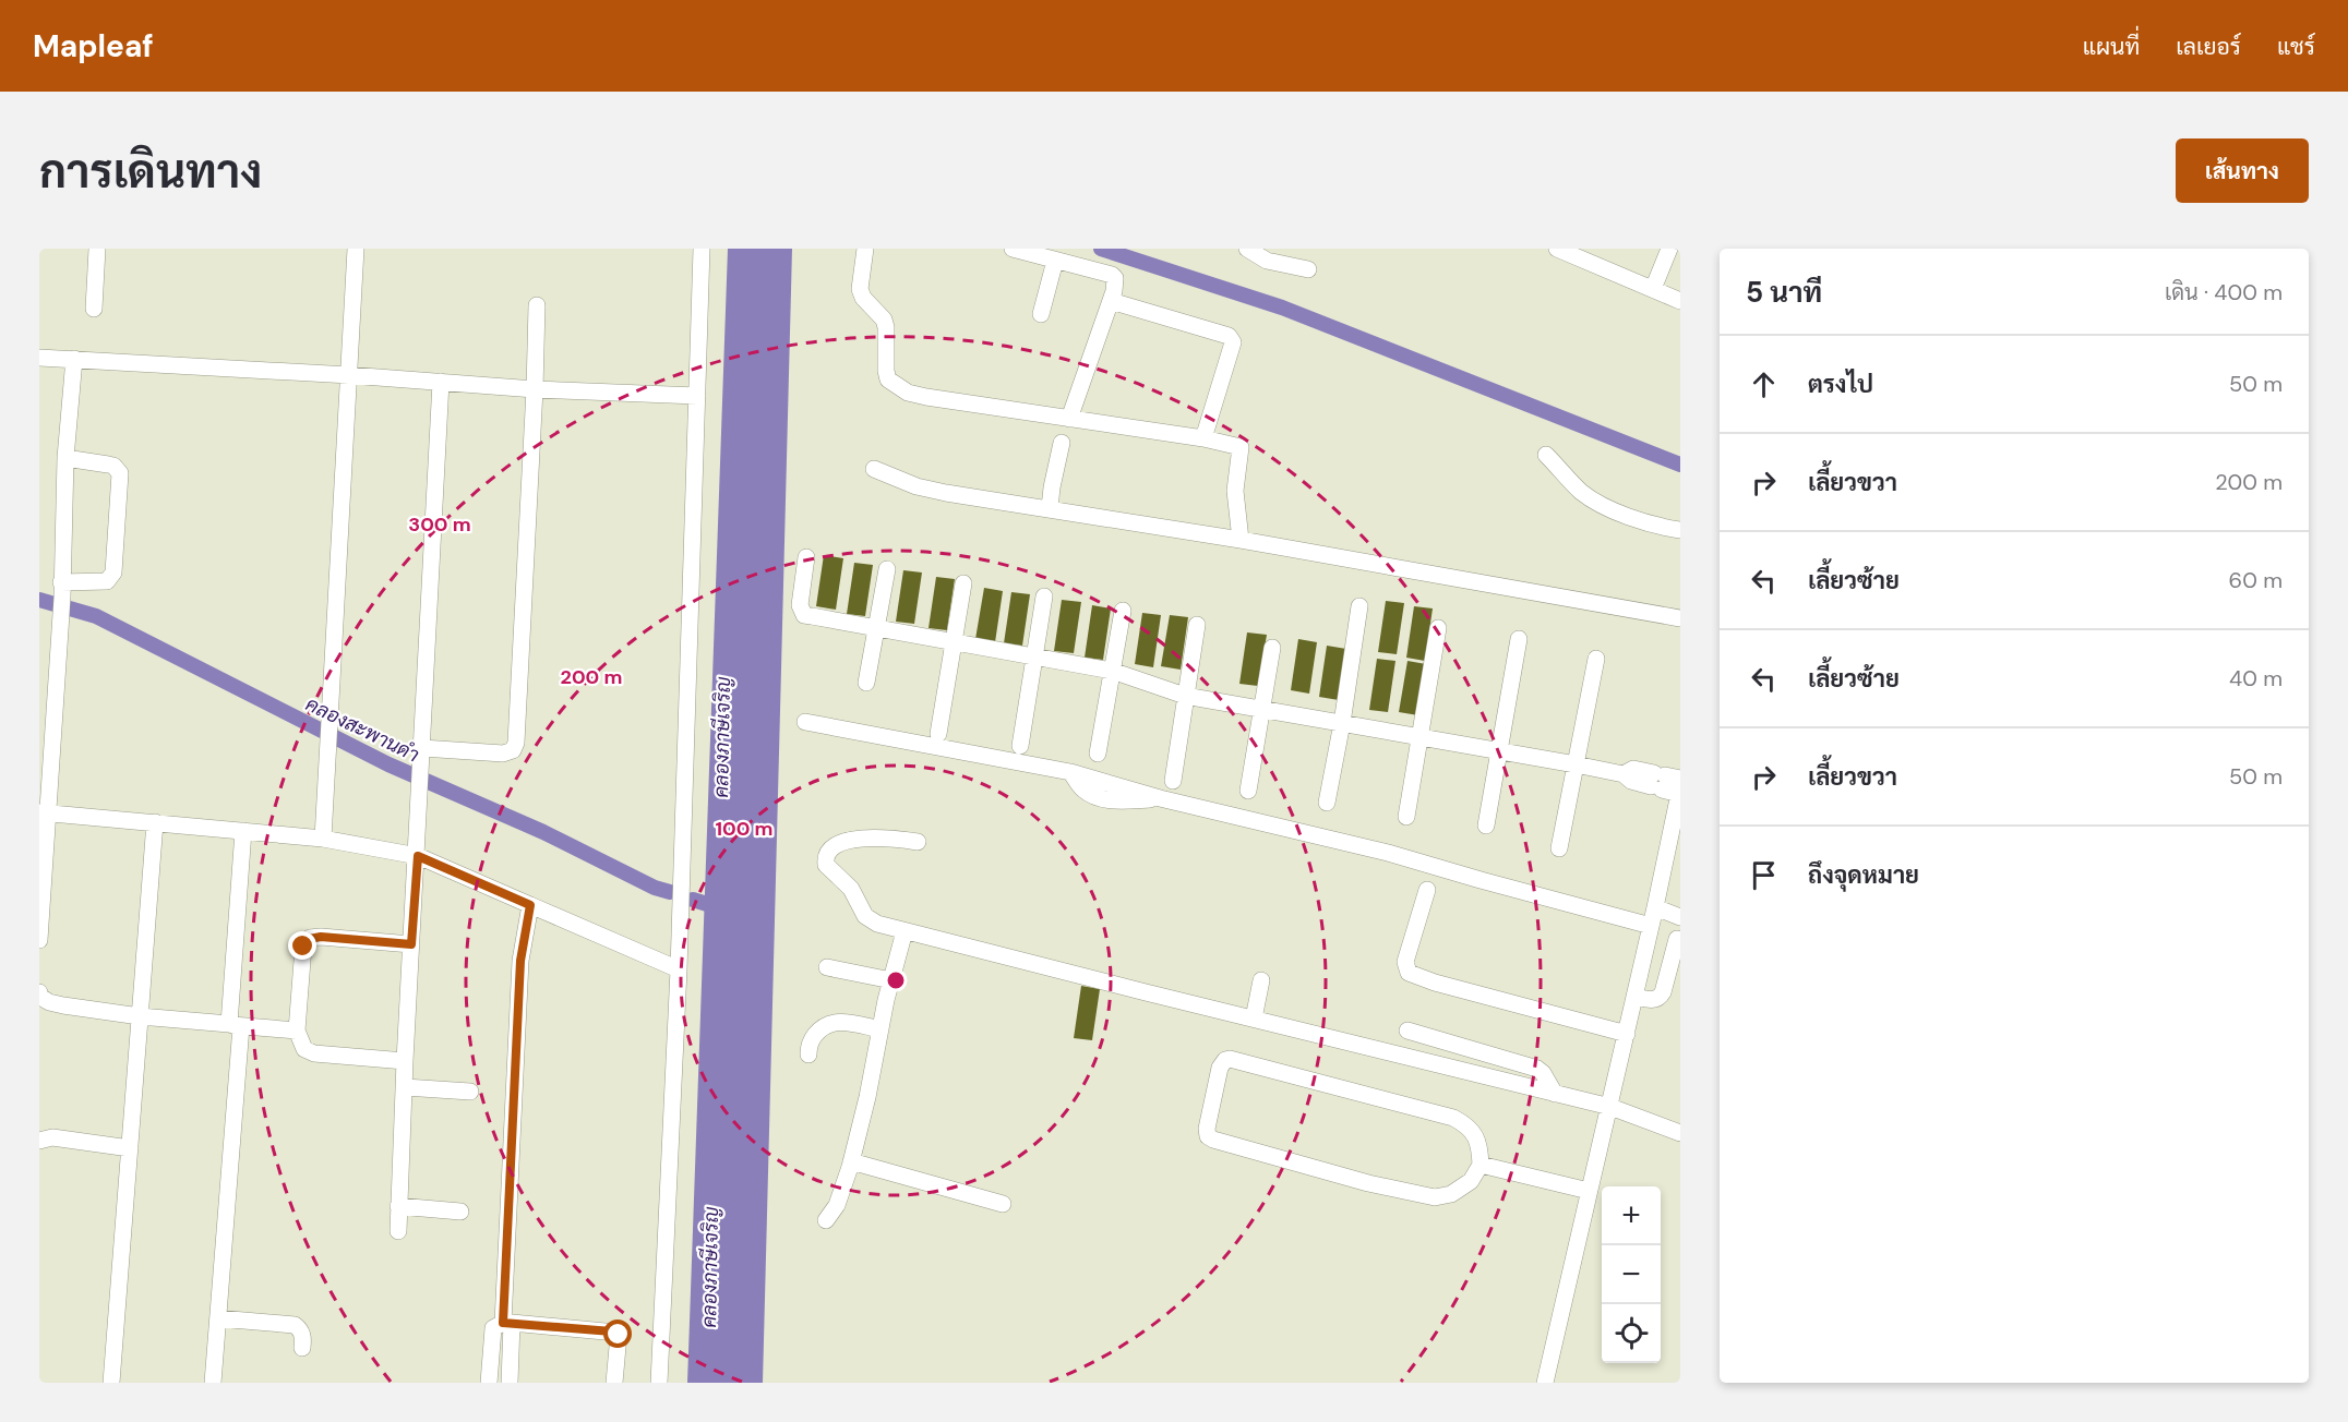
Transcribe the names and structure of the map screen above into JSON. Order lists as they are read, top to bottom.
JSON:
{
  "water": ["คลองสะพานดำ", "คลองภาษีเจริญ"],
  "page": {
    "header": "Mapleaf",
    "nav": ["แผนที่", "เลเยอร์", "แชร์"],
    "title": "การเดินทาง",
    "buttons": "เส้นทาง",
    "heading": ["5 นาที", "เดิน · 400 m"],
    "list": [
      ["ตรงไป", "50 m"],
      ["เลี้ยวขวา", "200 m"],
      ["เลี้ยวซ้าย", "60 m"],
      ["เลี้ยวซ้าย", "40 m"],
      ["เลี้ยวขวา", "50 m"],
      "ถึงจุดหมาย"
    ],
    "map_buttons": ["+", "−"]
  },
  "rings": ["300 m", "200 m", "100 m"]
}
